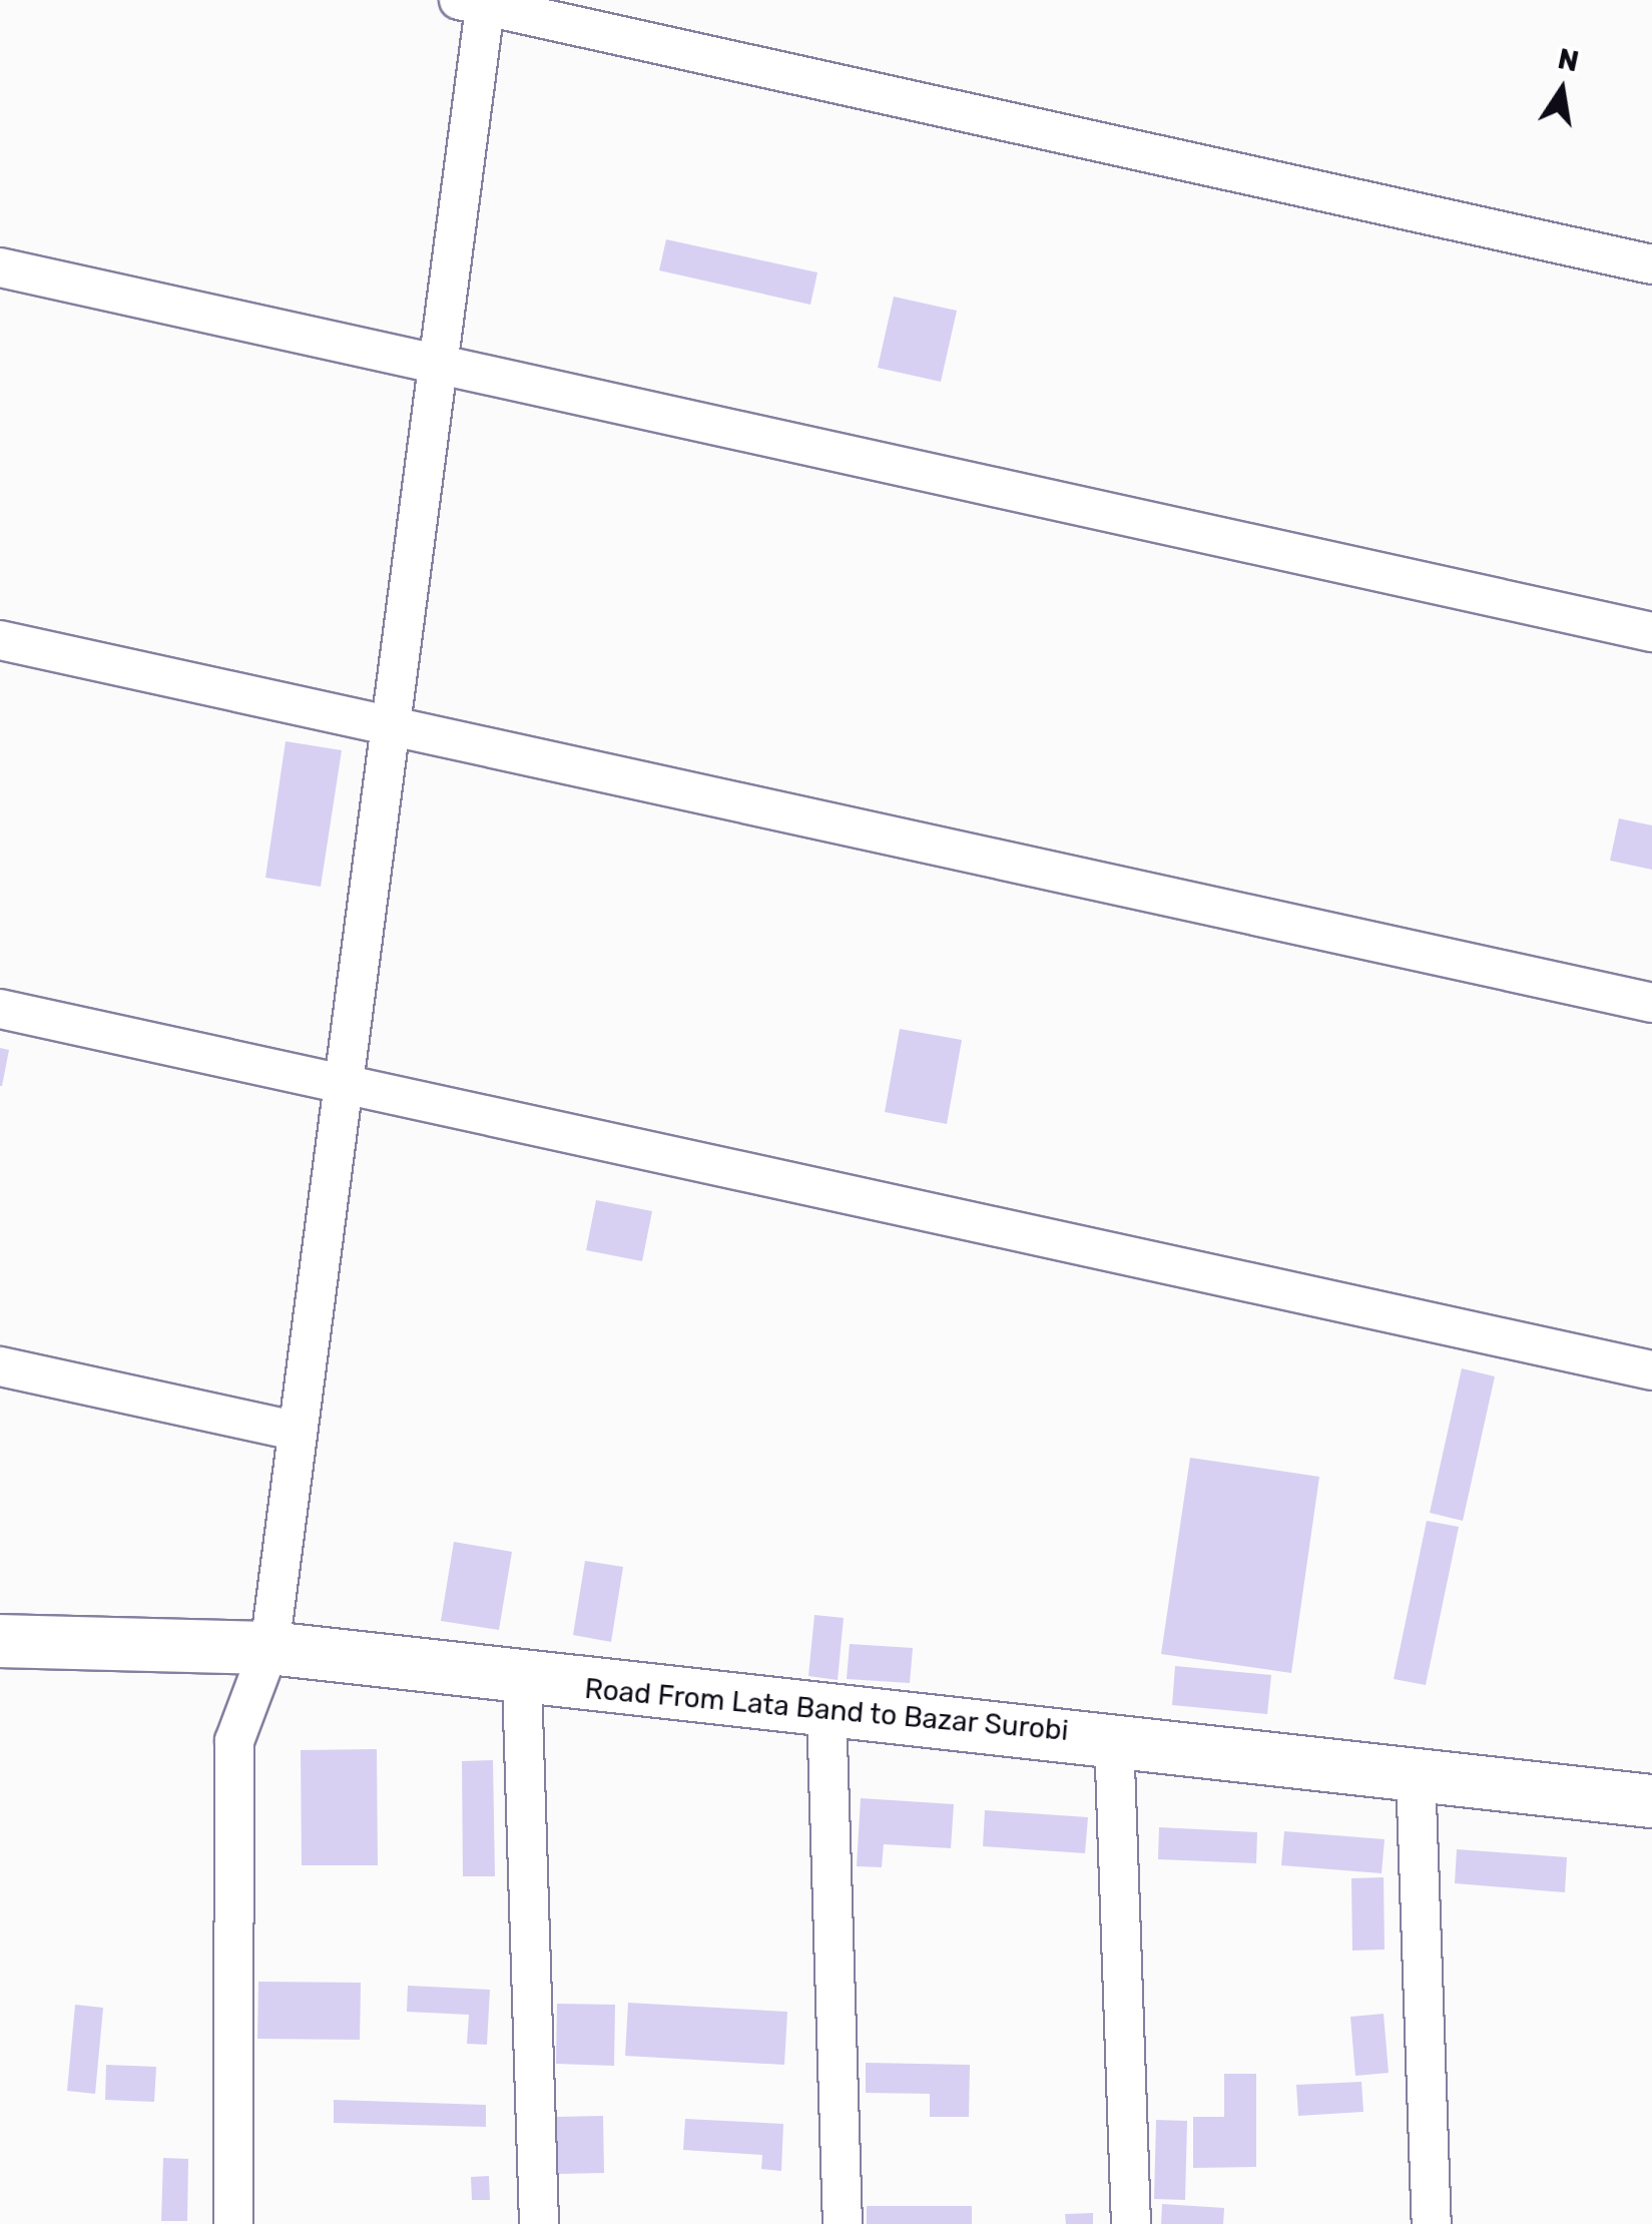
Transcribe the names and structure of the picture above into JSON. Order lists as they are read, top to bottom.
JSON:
{
  "streets": {
    "main road": ["Road From Lata Band to Bazar Surobi"]
  },
  "north": "top"
}
